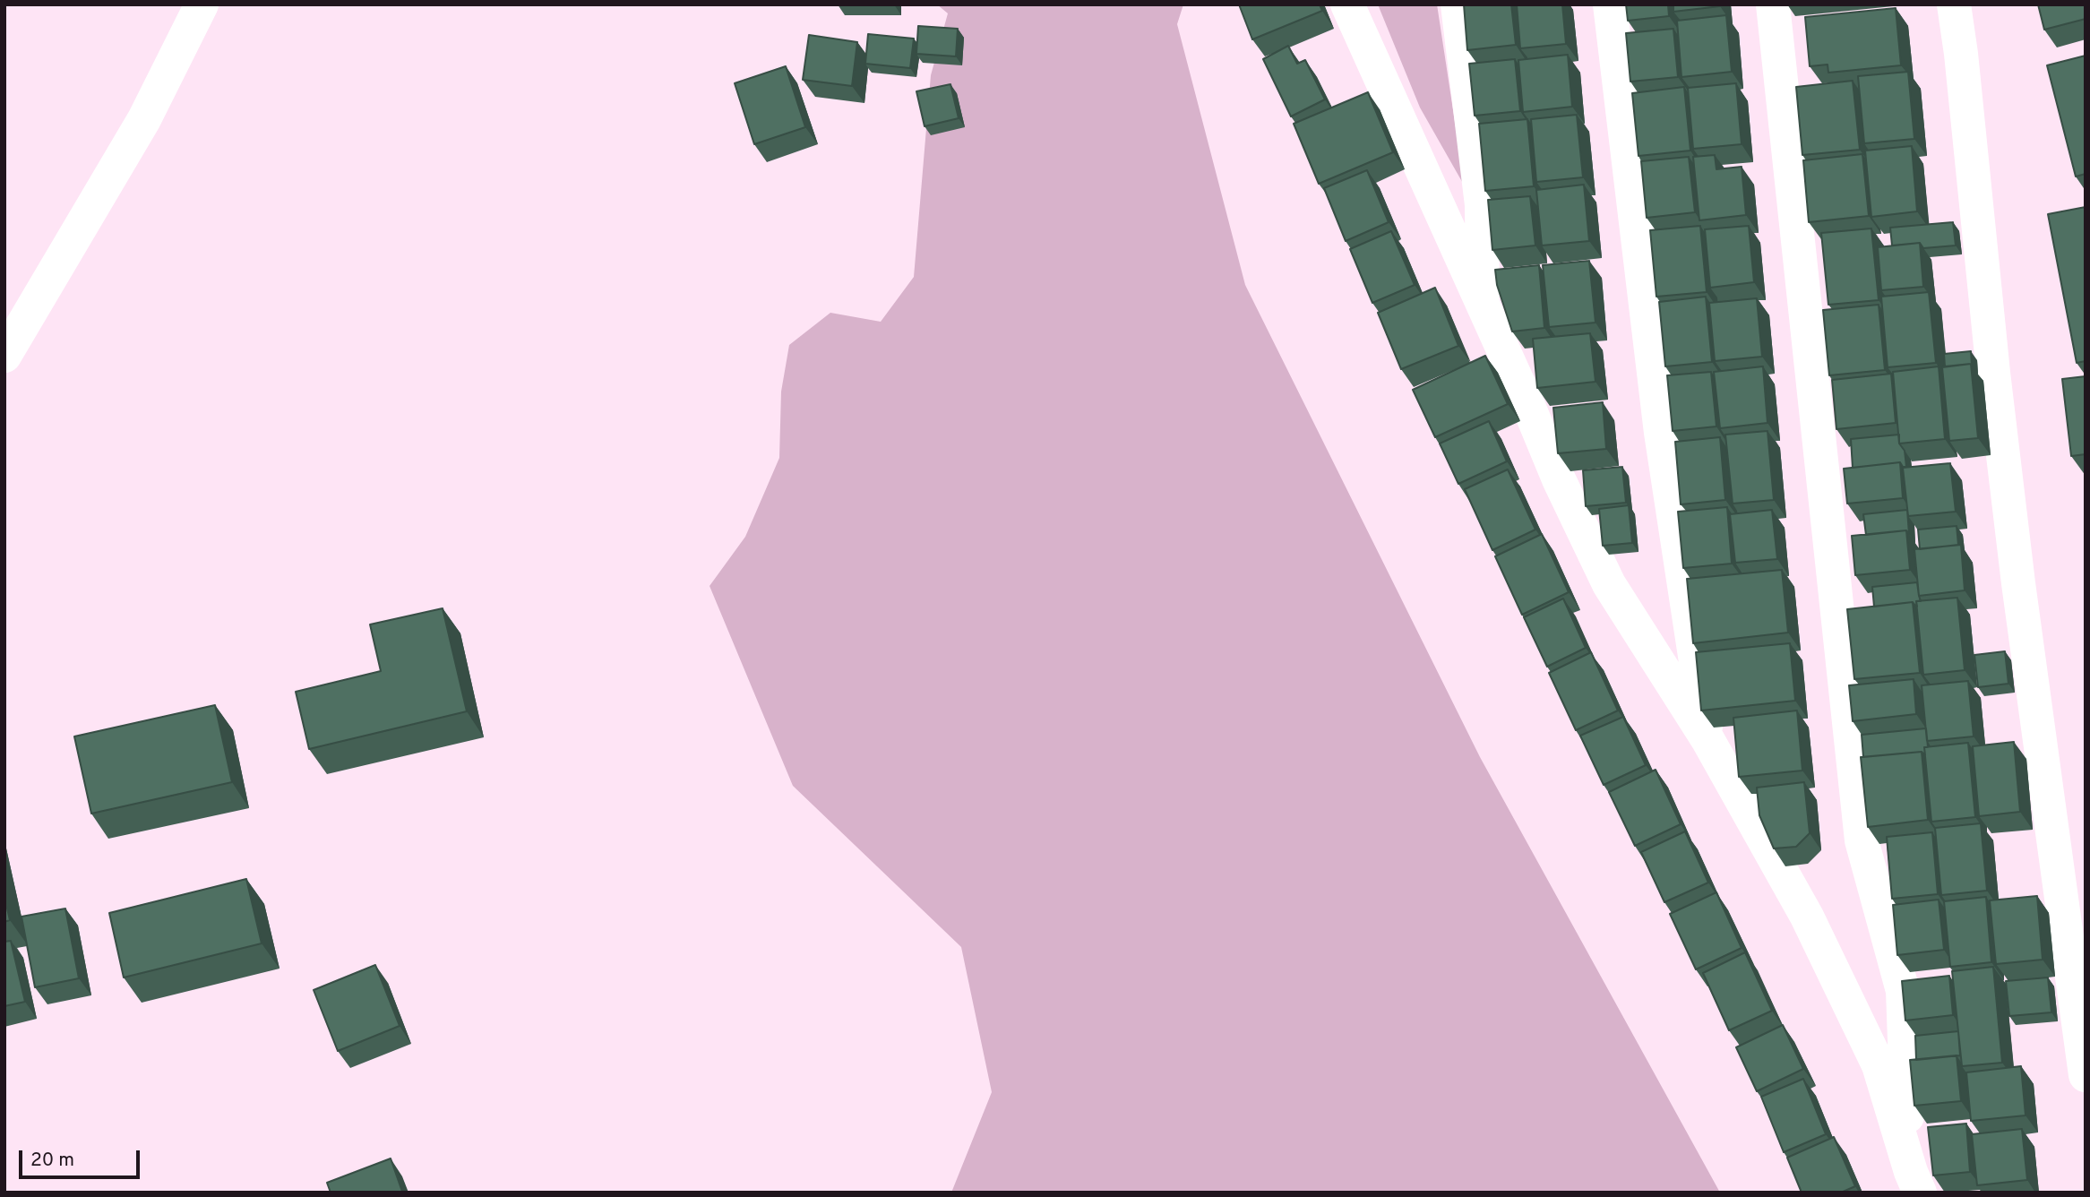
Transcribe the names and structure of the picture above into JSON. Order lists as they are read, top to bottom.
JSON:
{
  "scale_bar": "20 m"
}
